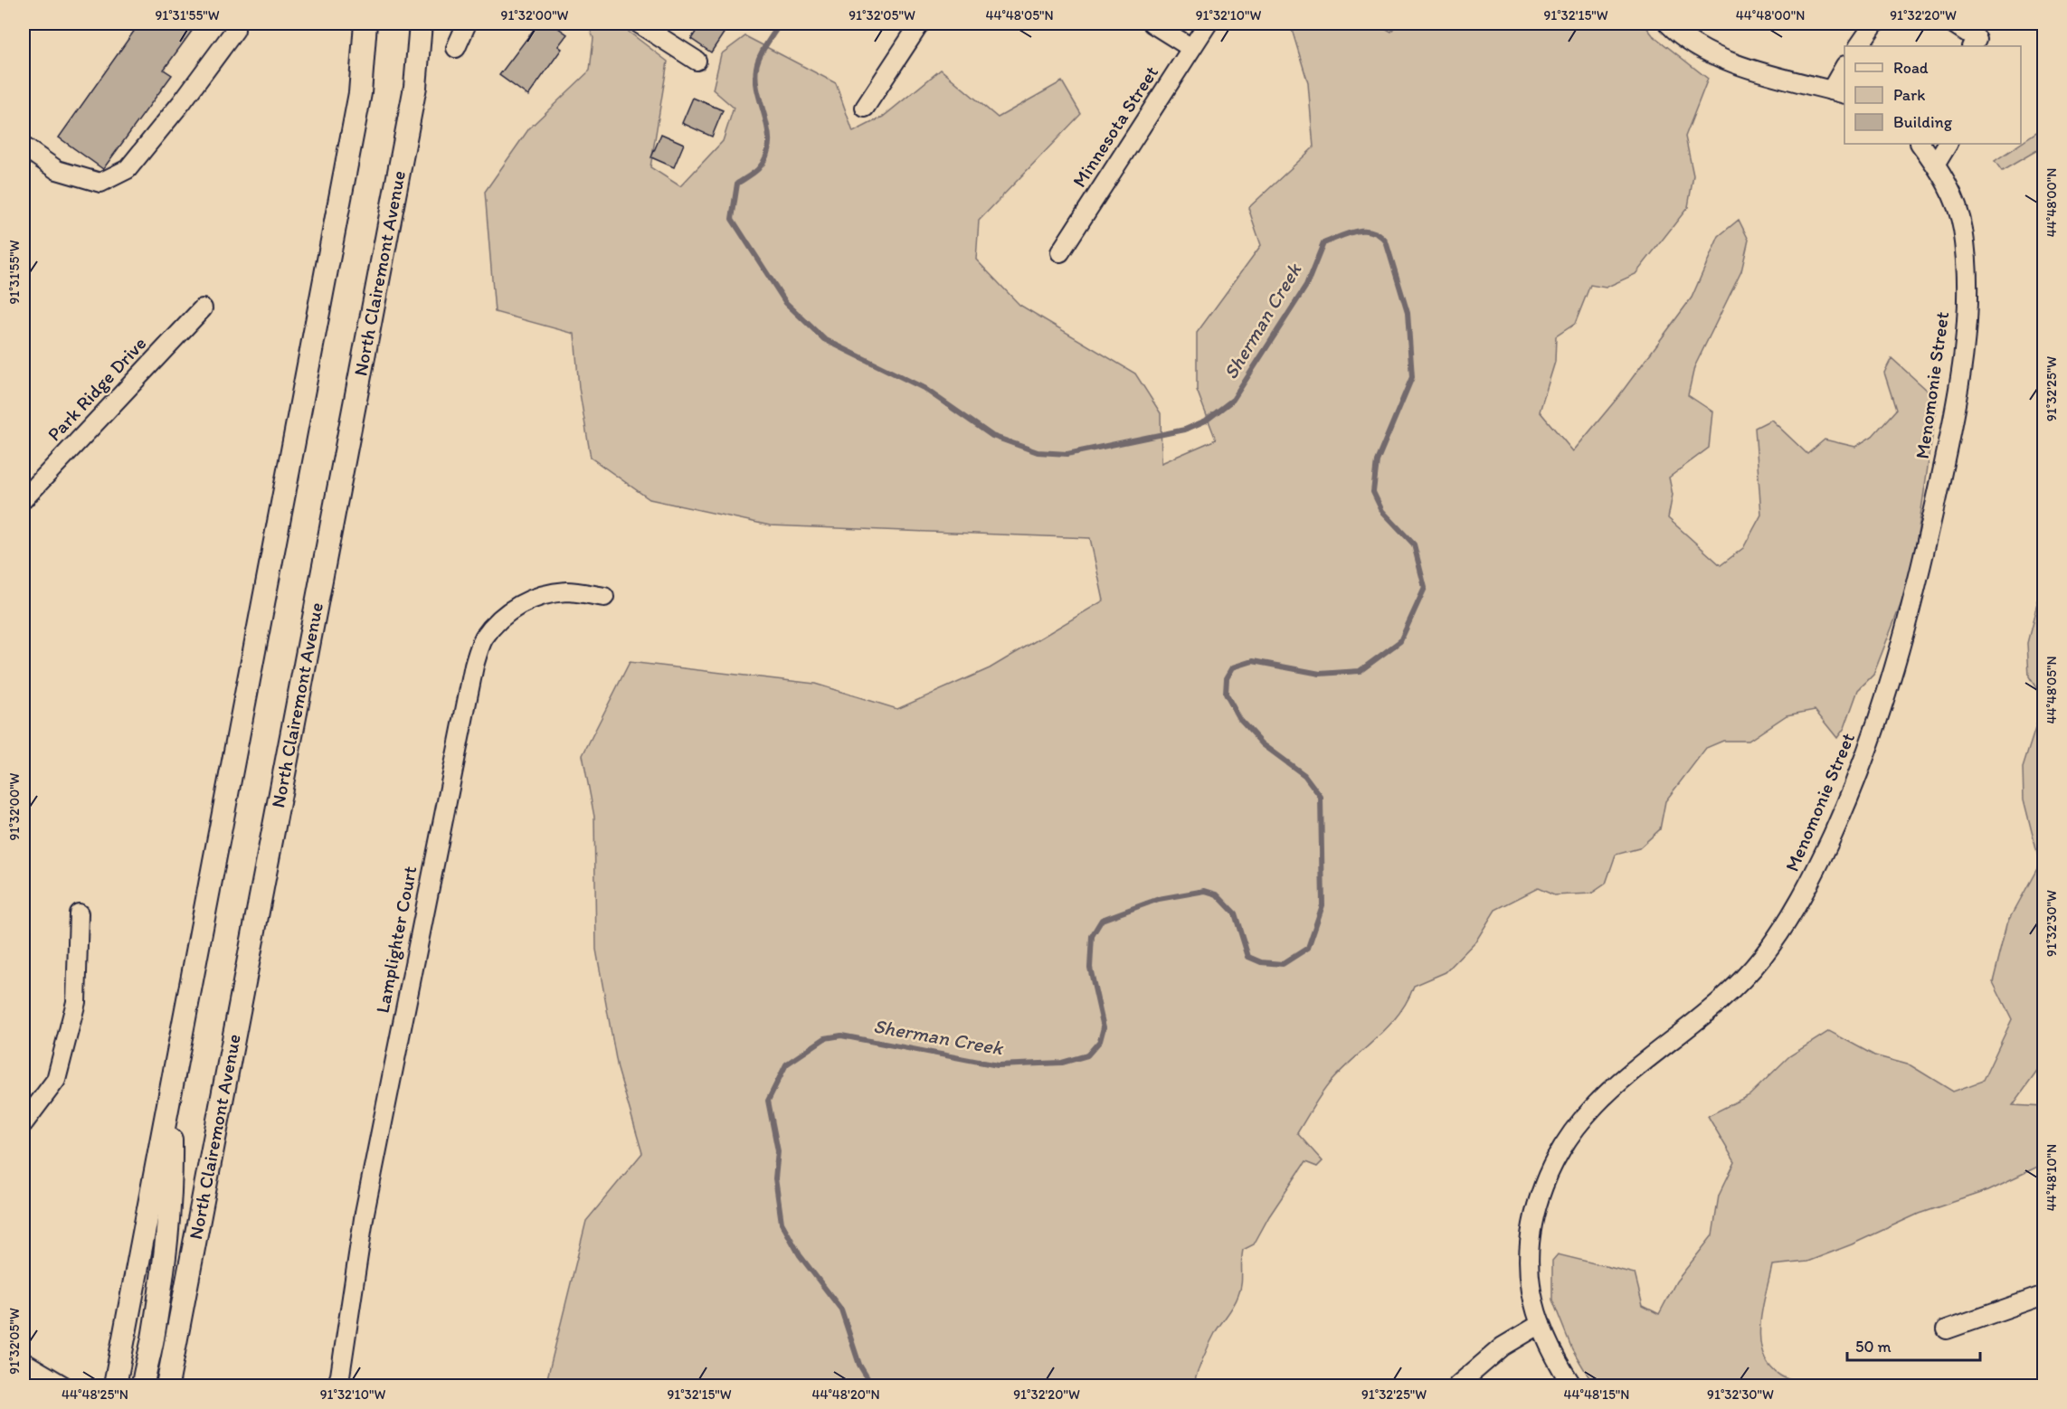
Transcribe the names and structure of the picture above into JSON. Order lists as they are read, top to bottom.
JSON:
{
  "streets": {
    "main road": ["North Clairemont Avenue"],
    "street": [
      "Minnesota Street",
      "Menomonie Street",
      "Park Ridge Drive",
      "Lamplighter Court"
    ]
  },
  "water": ["Sherman Creek"],
  "legend": ["Road", "Park", "Building"],
  "scale_bar": "50 m",
  "coordinates": [
    "91°31'55\"W",
    "91°32'00\"W",
    "91°32'05\"W",
    "44°48'05\"N",
    "91°32'10\"W",
    "91°32'15\"W",
    "44°48'00\"N",
    "91°32'20\"W",
    "91°32'25\"W",
    "91°32'30\"W",
    "44°48'10\"N",
    "44°48'25\"N",
    "44°48'20\"N",
    "44°48'15\"N"
  ]
}
